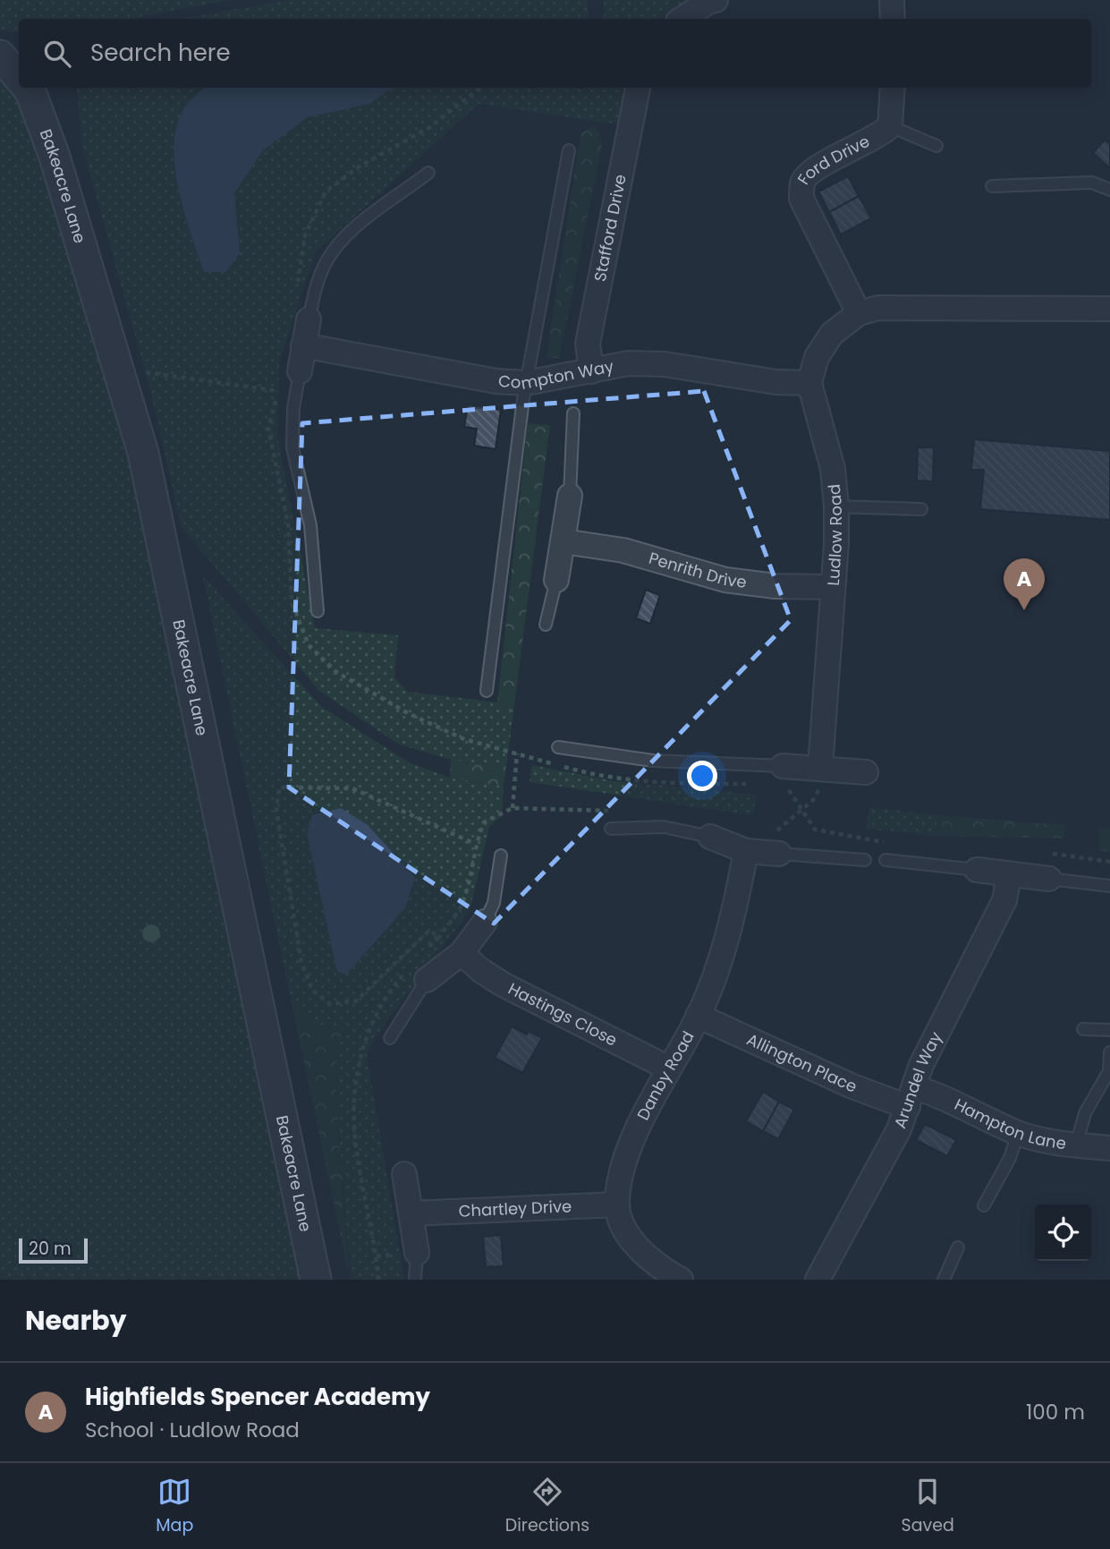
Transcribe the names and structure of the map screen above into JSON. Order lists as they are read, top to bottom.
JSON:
{
  "streets": {
    "street": [
      "Ford Drive",
      "Bakeacre Lane",
      "Stafford Drive",
      "Compton Way",
      "Ludlow Road",
      "Penrith Drive",
      "Hastings Close",
      "Allington Place",
      "Danby Road",
      "Arundel Way",
      "Hampton Lane",
      "Chartley Drive"
    ]
  },
  "crossings": [
    ["Stafford Drive", "Compton Way"],
    ["Compton Way", "Ludlow Road"],
    ["Ludlow Road", "Penrith Drive"],
    ["Hastings Close", "Danby Road"],
    ["Allington Place", "Danby Road"],
    ["Allington Place", "Arundel Way"],
    ["Allington Place", "Hampton Lane"],
    ["Danby Road", "Chartley Drive"],
    ["Arundel Way", "Hampton Lane"]
  ],
  "scale_bar": "20 m",
  "page": {
    "search": "Search here",
    "pins": "A",
    "scale": "20 m",
    "heading": "Nearby",
    "list": [
      {
        "mark": "A",
        "name": "Highfields Spencer Academy",
        "note": "School · Ludlow Road",
        "value": "100 m"
      }
    ],
    "nav": ["Map", "Directions", "Saved"]
  }
}
